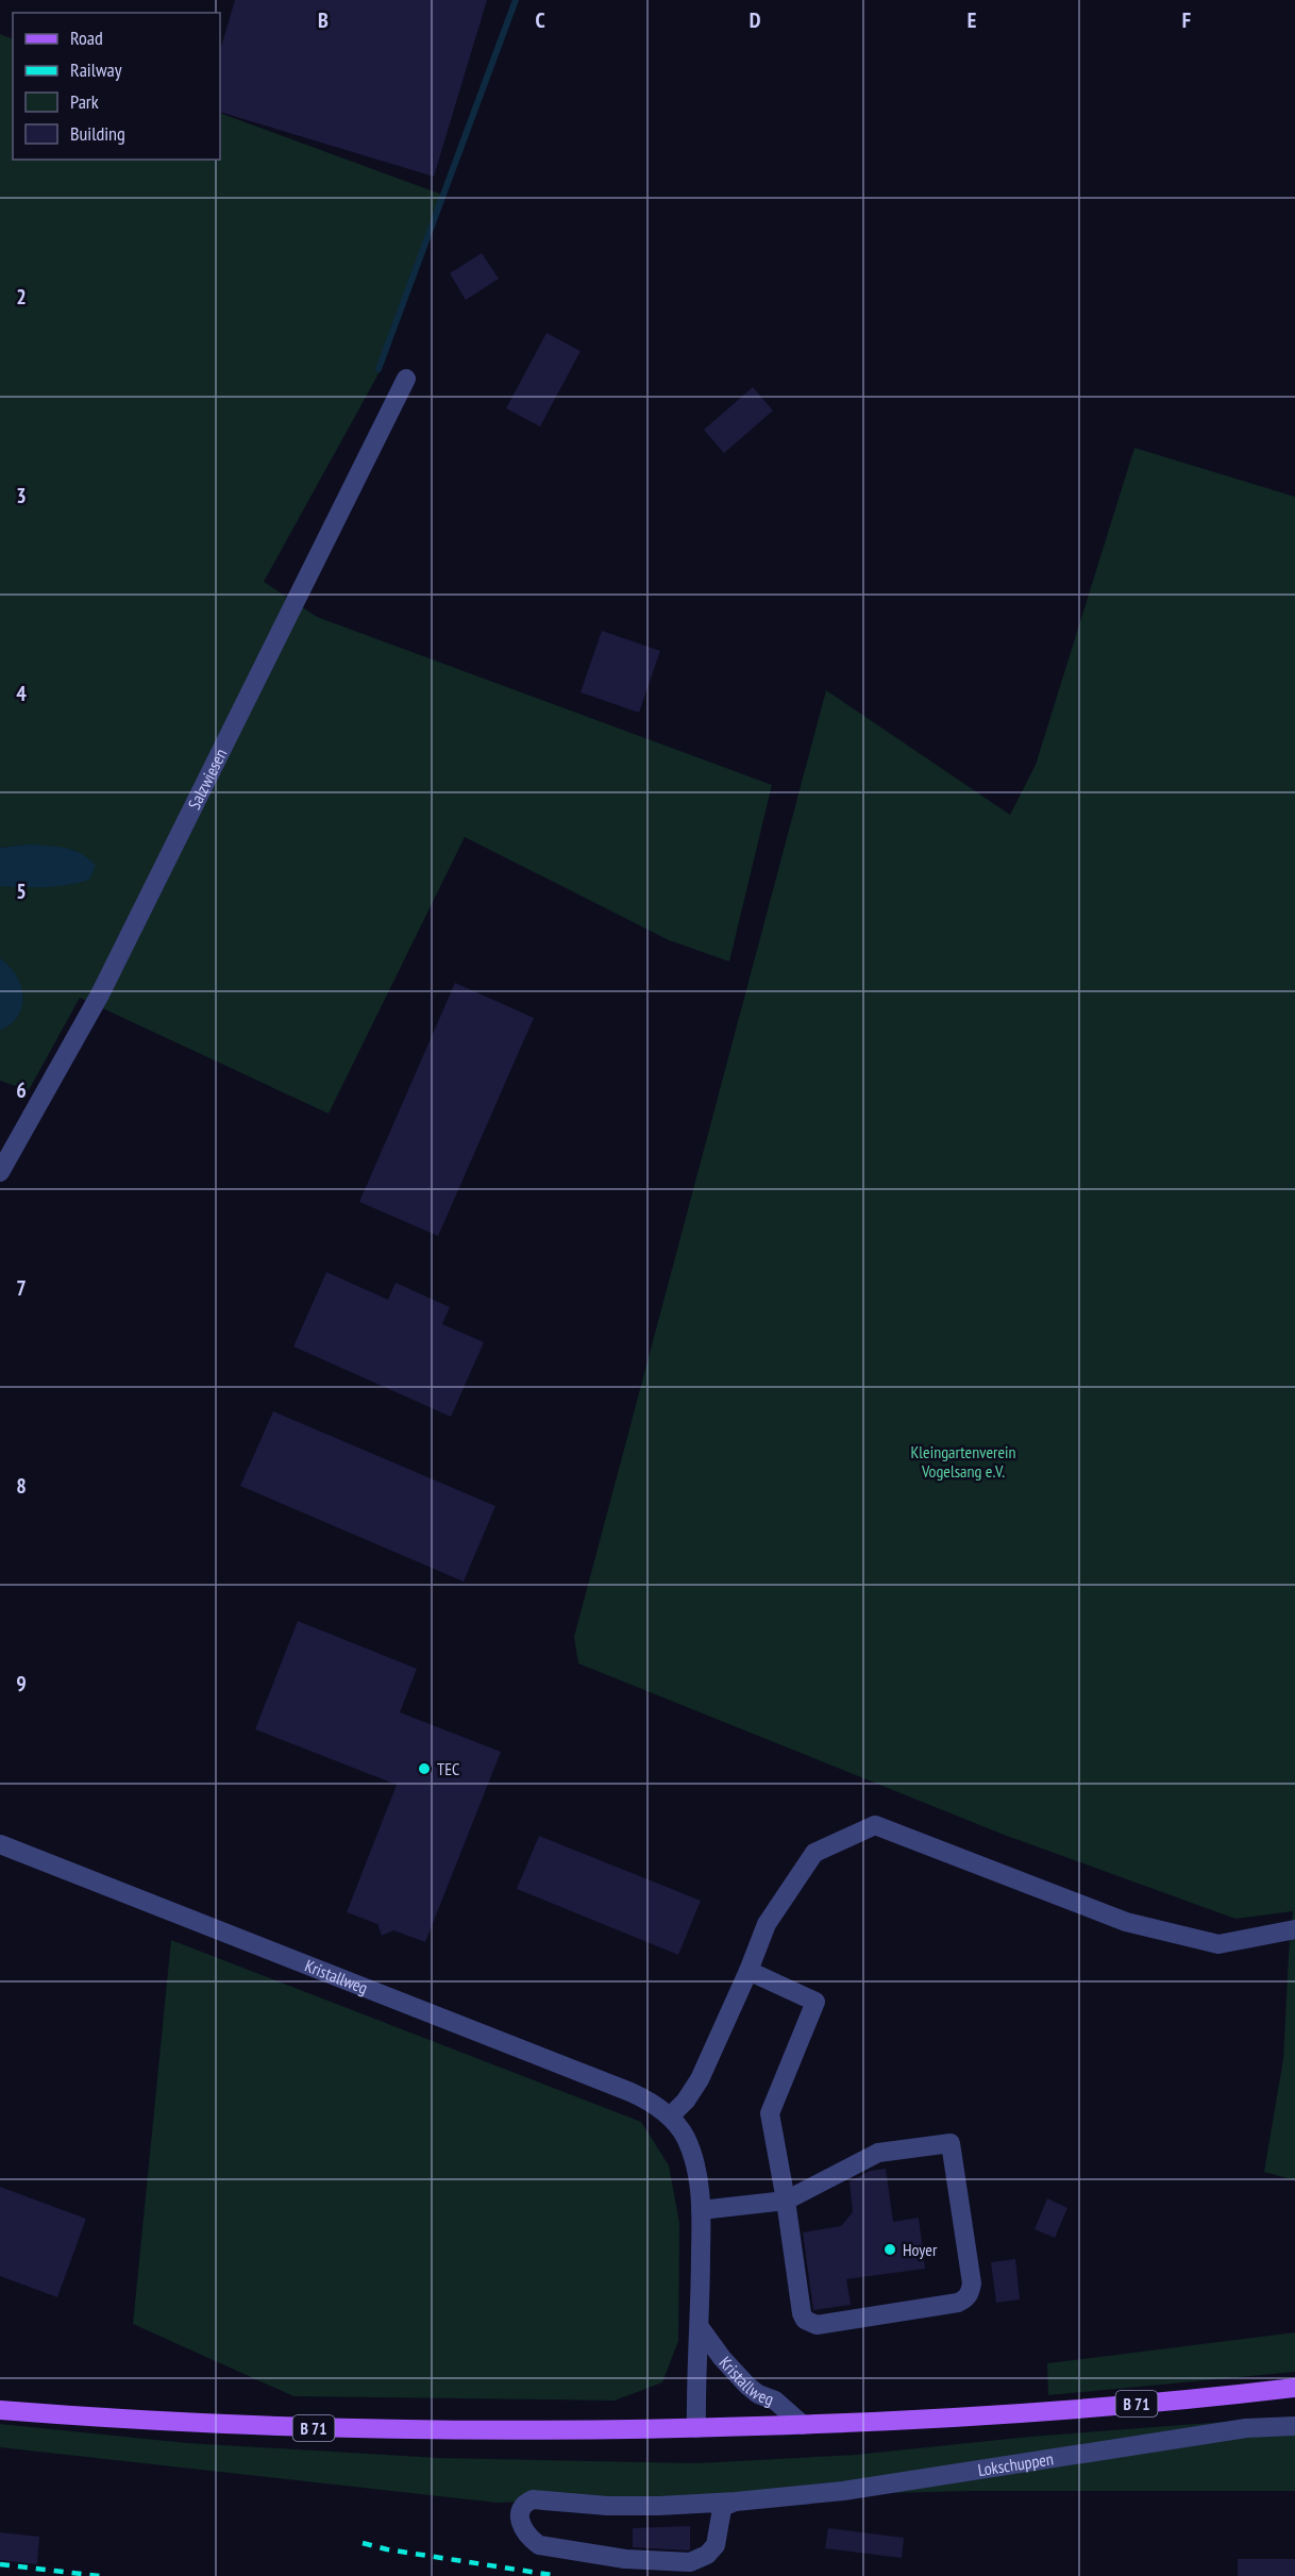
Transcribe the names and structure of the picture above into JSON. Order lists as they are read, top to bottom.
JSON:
{
  "streets": {
    "main road": ["B 71"],
    "street": ["Salzwiesen", "Kristallweg", "Lokschuppen"]
  },
  "crossings": [
    ["Kristallweg", "B 71"]
  ],
  "parks": ["Kleingartenverein Vogelsang e.V."],
  "places": ["TEC", "Hoyer"],
  "legend": [
    "Road",
    "Railway",
    "Park",
    "Building"
  ],
  "grid": {
    "columns": [
      "B",
      "C",
      "D",
      "E",
      "F"
    ],
    "rows": [
      "2",
      "3",
      "4",
      "5",
      "6",
      "7",
      "8",
      "9"
    ]
  }
}
